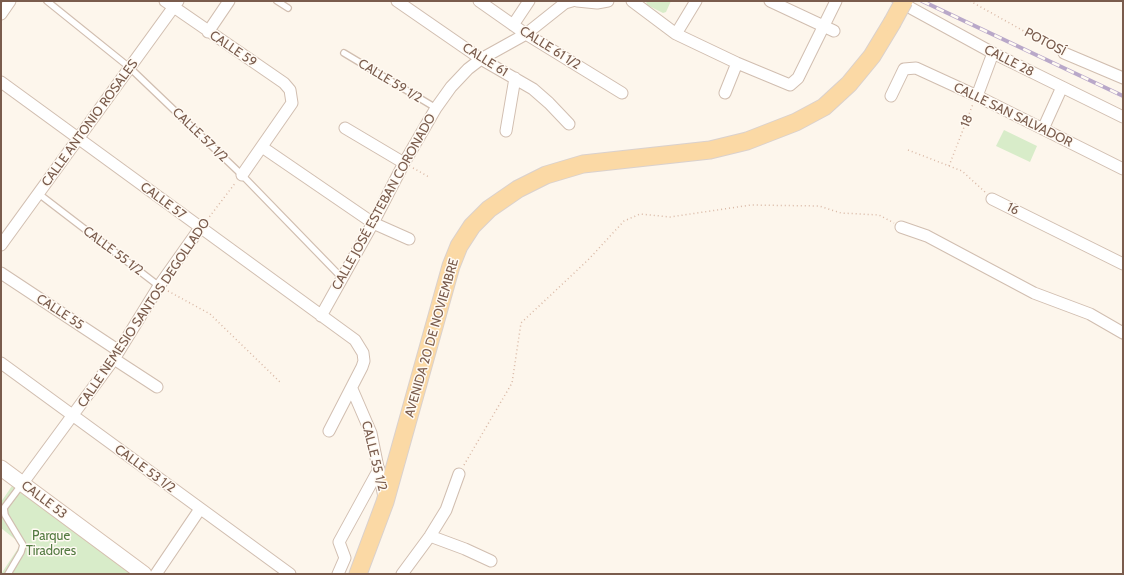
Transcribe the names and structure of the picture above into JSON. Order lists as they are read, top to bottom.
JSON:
{
  "streets": {
    "main road": ["AVENIDA 20 DE NOVIEMBRE"],
    "street": [
      "POTOSÍ",
      "CALLE 61 1/2",
      "CALLE 59",
      "CALLE 61",
      "CALLE 28",
      "CALLE SAN SALVADOR",
      "CALLE ANTONIO ROSALES",
      "CALLE 57",
      "CALLE JOSÉ ESTEBAN CORONADO",
      "16",
      "CALLE 55 1/2",
      "CALLE 55",
      "CALLE NEMESIO SANTOS DEGOLLADO",
      "CALLE 53 1/2",
      "CALLE 53"
    ],
    "lane": ["CALLE 59 1/2", "CALLE 57 1/2"],
    "path": ["18"]
  },
  "crossings": [
    ["CALLE 61 1/2", "CALLE JOSÉ ESTEBAN CORONADO"],
    ["CALLE 59", "CALLE ANTONIO ROSALES"],
    ["CALLE 61", "CALLE JOSÉ ESTEBAN CORONADO"],
    ["CALLE 59 1/2", "CALLE JOSÉ ESTEBAN CORONADO"],
    ["CALLE SAN SALVADOR", "18"],
    ["18", "16"],
    ["CALLE ANTONIO ROSALES", "CALLE 57 1/2"],
    ["CALLE ANTONIO ROSALES", "CALLE 57"],
    ["CALLE ANTONIO ROSALES", "CALLE 55 1/2"],
    ["CALLE 57 1/2", "CALLE JOSÉ ESTEBAN CORONADO"],
    ["CALLE 57 1/2", "CALLE NEMESIO SANTOS DEGOLLADO"],
    ["CALLE 57", "CALLE JOSÉ ESTEBAN CORONADO"],
    ["CALLE 57", "CALLE 55 1/2"],
    ["CALLE 57", "CALLE NEMESIO SANTOS DEGOLLADO"],
    ["CALLE 55 1/2", "CALLE NEMESIO SANTOS DEGOLLADO"],
    ["CALLE 55 1/2", "AVENIDA 20 DE NOVIEMBRE"],
    ["CALLE 55", "CALLE NEMESIO SANTOS DEGOLLADO"],
    ["CALLE NEMESIO SANTOS DEGOLLADO", "CALLE 53 1/2"],
    ["CALLE NEMESIO SANTOS DEGOLLADO", "CALLE 53"]
  ],
  "parks": ["Parque Tiradores"]
}
